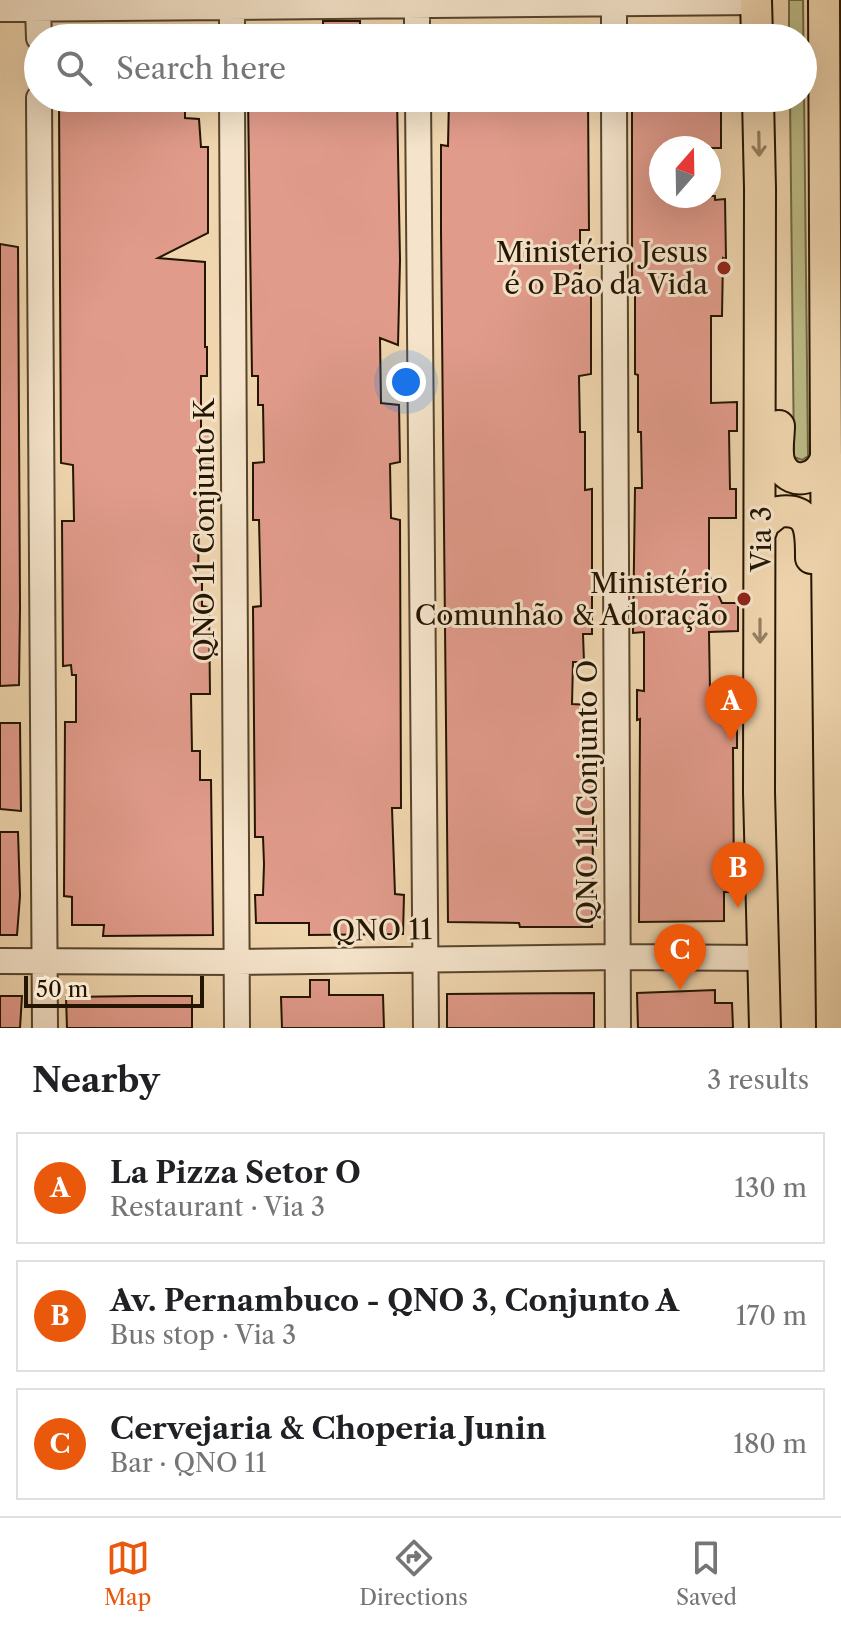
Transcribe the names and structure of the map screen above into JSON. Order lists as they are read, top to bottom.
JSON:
{
  "streets": {
    "main road": ["Via 3"],
    "street": ["QNO 11 Conjunto K", "QNO 11 Conjunto O", "QNO 11"]
  },
  "crossings": [
    ["QNO 11 Conjunto K", "QNO 11"],
    ["Via 3", "QNO 11"],
    ["QNO 11 Conjunto O", "QNO 11"]
  ],
  "places": ["Ministério Jesus é o Pão da Vida", "Ministério Comunhão & Adoração"],
  "scale_bar": "50 m",
  "north": "top",
  "page": {
    "search": "Search here",
    "pins": ["A", "B", "C"],
    "scale": "50 m",
    "heading": ["Nearby", "3 results"],
    "list": [
      {
        "mark": "A",
        "name": "La Pizza Setor O",
        "note": "Restaurant · Via 3",
        "value": "130 m"
      },
      {
        "mark": "B",
        "name": "Av. Pernambuco - QNO 3, Conjunto A",
        "note": "Bus stop · Via 3",
        "value": "170 m"
      },
      {
        "mark": "C",
        "name": "Cervejaria & Choperia Junin",
        "note": "Bar · QNO 11",
        "value": "180 m"
      }
    ],
    "nav": ["Map", "Directions", "Saved"]
  }
}
